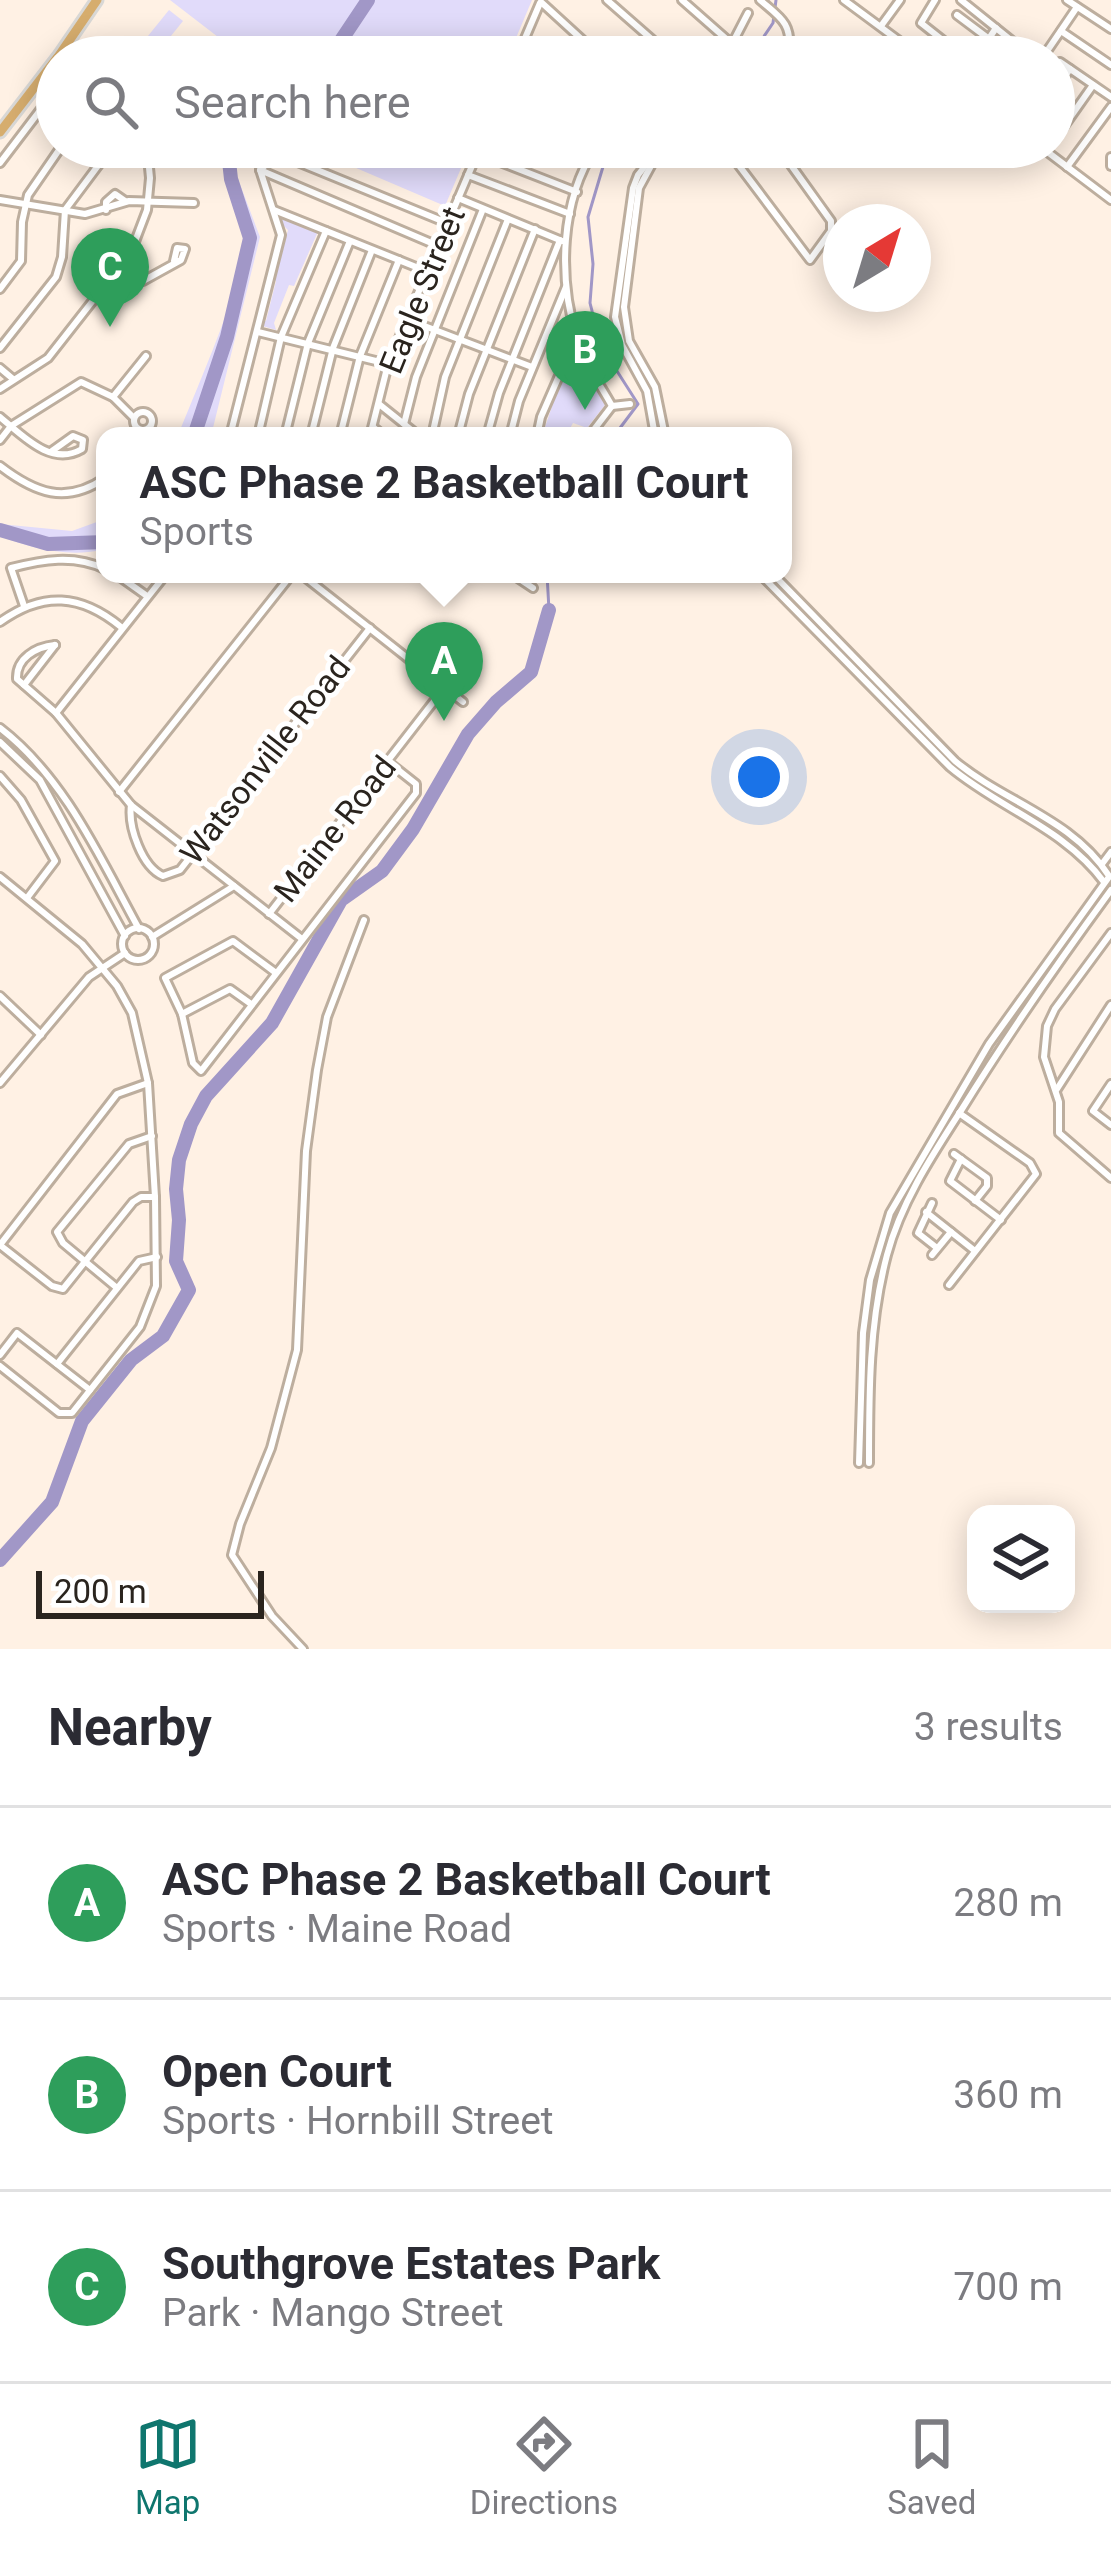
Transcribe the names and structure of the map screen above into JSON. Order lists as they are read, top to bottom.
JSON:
{
  "streets": {
    "street": ["Eagle Street", "Watsonville Road", "Maine Road"]
  },
  "scale_bar": "200 m",
  "north": "top right",
  "page": {
    "search": "Search here",
    "pins": ["C", "B", "A"],
    "popup": ["ASC Phase 2 Basketball Court", "Sports"],
    "scale": "200 m",
    "heading": ["Nearby", "3 results"],
    "list": [
      {
        "mark": "A",
        "name": "ASC Phase 2 Basketball Court",
        "note": "Sports · Maine Road",
        "value": "280 m"
      },
      {
        "mark": "B",
        "name": "Open Court",
        "note": "Sports · Hornbill Street",
        "value": "360 m"
      },
      {
        "mark": "C",
        "name": "Southgrove Estates Park",
        "note": "Park · Mango Street",
        "value": "700 m"
      }
    ],
    "nav": ["Map", "Directions", "Saved"]
  }
}
